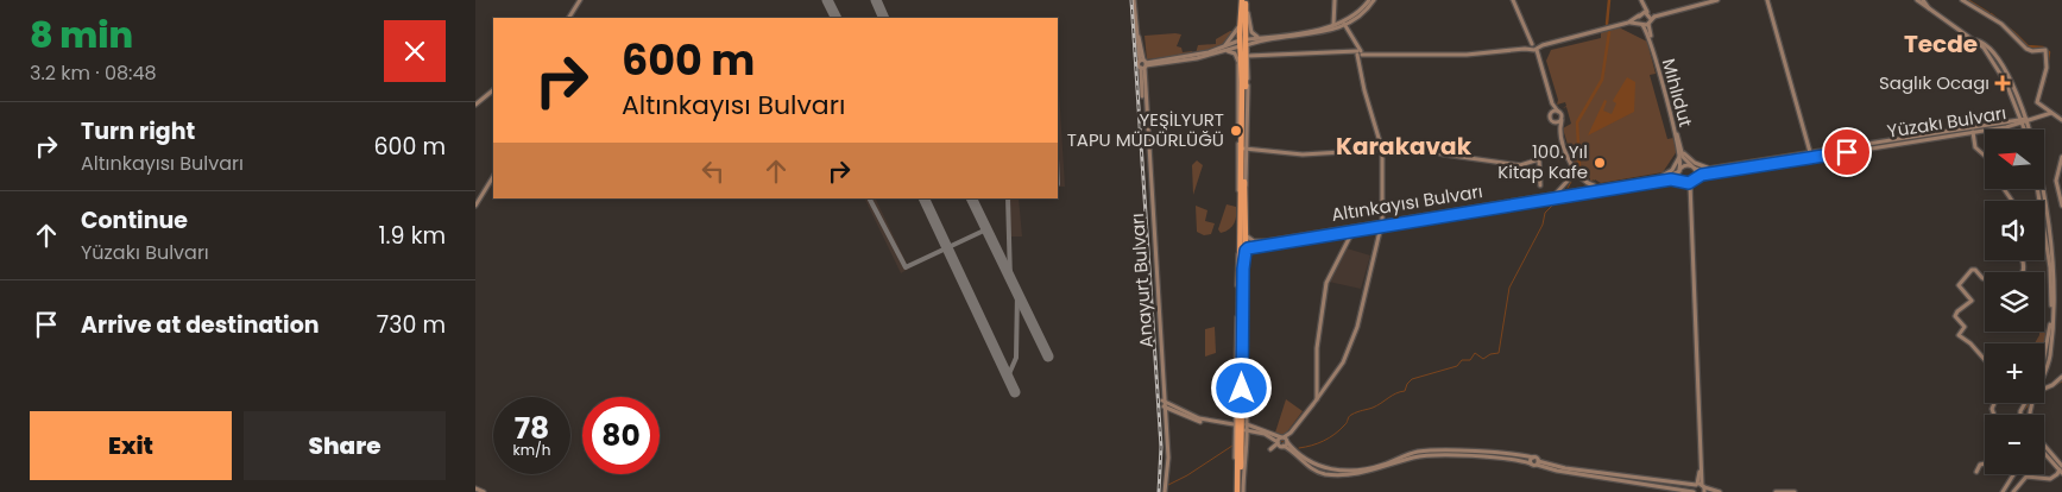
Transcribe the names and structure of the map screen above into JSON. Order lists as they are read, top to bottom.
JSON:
{
  "streets": {
    "main road": [
      "Mıhlıdut",
      "Yüzakı Bulvarı",
      "Altınkayısı Bulvarı",
      "Anayurt Bulvarı"
    ]
  },
  "crossings": [
    ["Mıhlıdut", "Yüzakı Bulvarı"],
    ["Mıhlıdut", "Altınkayısı Bulvarı"],
    ["Yüzakı Bulvarı", "Altınkayısı Bulvarı"]
  ],
  "districts": ["Tecde", "Karakavak"],
  "places": {
    "health": ["Saglık Ocagı"],
    "other": ["YEŞİLYURT TAPU MÜDÜRLÜĞÜ", "100. Yıl Kitap Kafe"]
  },
  "north": "left",
  "page": {
    "heading": ["8 min", "3.2 km · 08:48"],
    "turn": ["600 m", "Altınkayısı Bulvarı"],
    "list": [
      {
        "name": "Turn right",
        "note": "Altınkayısı Bulvarı",
        "value": "600 m"
      },
      {
        "name": "Continue",
        "note": "Yüzakı Bulvarı",
        "value": "1.9 km"
      },
      {
        "name": "Arrive at destination",
        "value": "730 m"
      }
    ],
    "map_buttons": ["+", "−"],
    "speed": "78 km/h",
    "limit": "80",
    "buttons": ["Exit", "Share"]
  }
}
